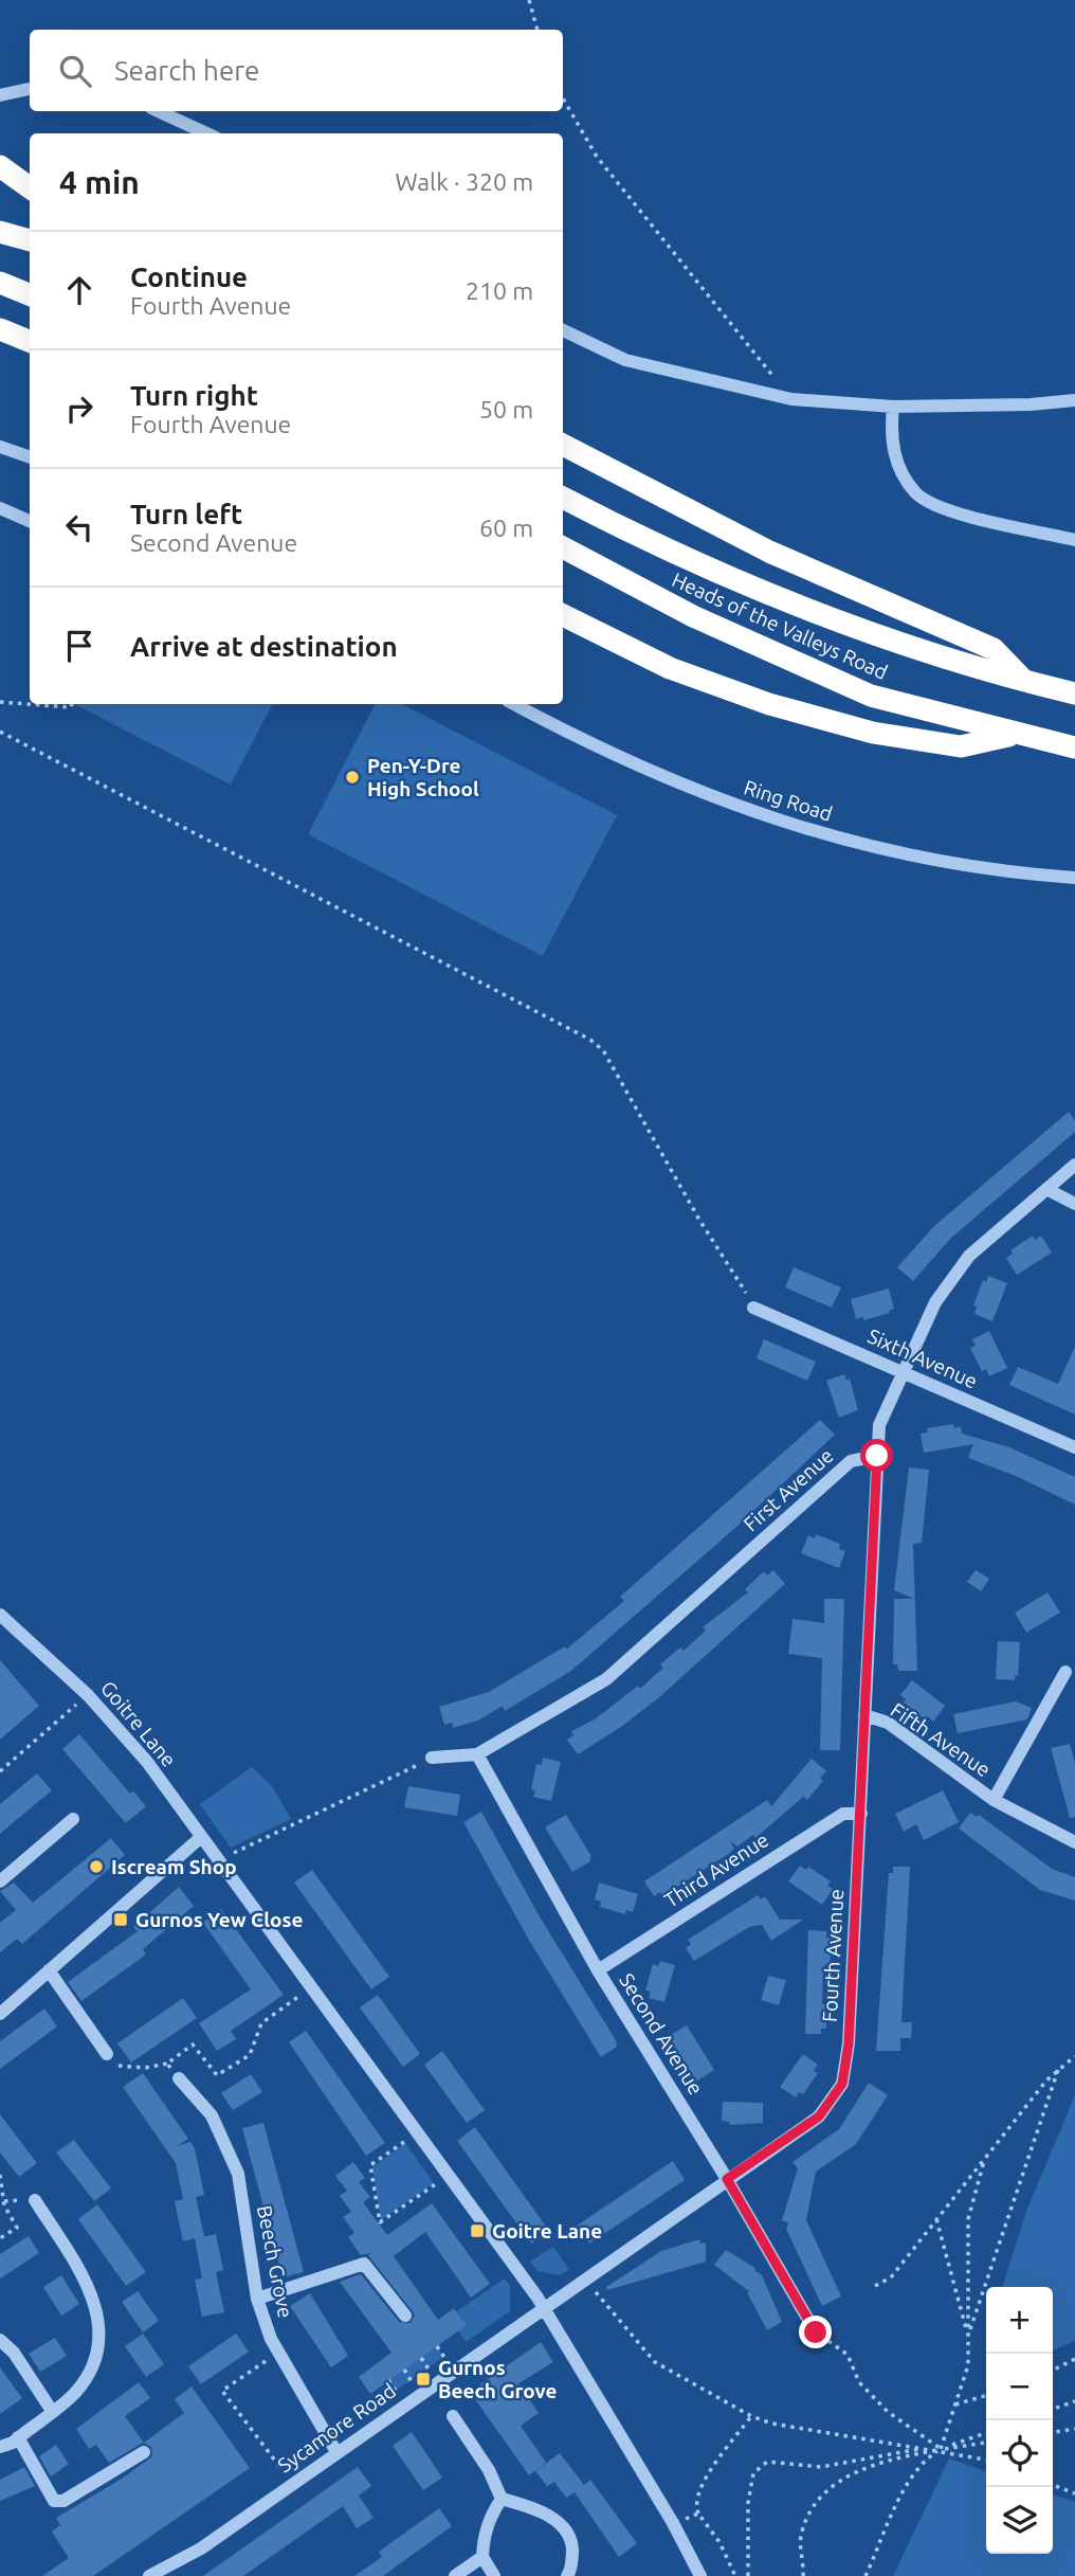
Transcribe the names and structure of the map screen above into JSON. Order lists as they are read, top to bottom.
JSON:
{
  "streets": {
    "highway": ["Heads of the Valleys Road"],
    "street": [
      "Ring Road",
      "Sixth Avenue",
      "First Avenue",
      "Goitre Lane",
      "Fifth Avenue",
      "Third Avenue",
      "Fourth Avenue",
      "Second Avenue",
      "Beech Grove",
      "Sycamore Road"
    ]
  },
  "crossings": [
    ["First Avenue", "Fourth Avenue"],
    ["First Avenue", "Second Avenue"],
    ["Goitre Lane", "Fourth Avenue"],
    ["Goitre Lane", "Sycamore Road"],
    ["Fifth Avenue", "Fourth Avenue"],
    ["Third Avenue", "Fourth Avenue"],
    ["Third Avenue", "Second Avenue"],
    ["Fourth Avenue", "Second Avenue"],
    ["Fourth Avenue", "Sycamore Road"],
    ["Beech Grove", "Sycamore Road"]
  ],
  "places": {
    "other": ["Pen-Y-Dre High School", "Iscream Shop"],
    "transit": ["Gurnos Yew Close", "Goitre Lane", "Gurnos Beech Grove"]
  },
  "page": {
    "search": "Search here",
    "heading": ["4 min", "Walk · 320 m"],
    "list": [
      ["Continue", "Fourth Avenue", "210 m"],
      ["Turn right", "Fourth Avenue", "50 m"],
      ["Turn left", "Second Avenue", "60 m"],
      "Arrive at destination"
    ],
    "map_buttons": ["+", "−"]
  }
}
